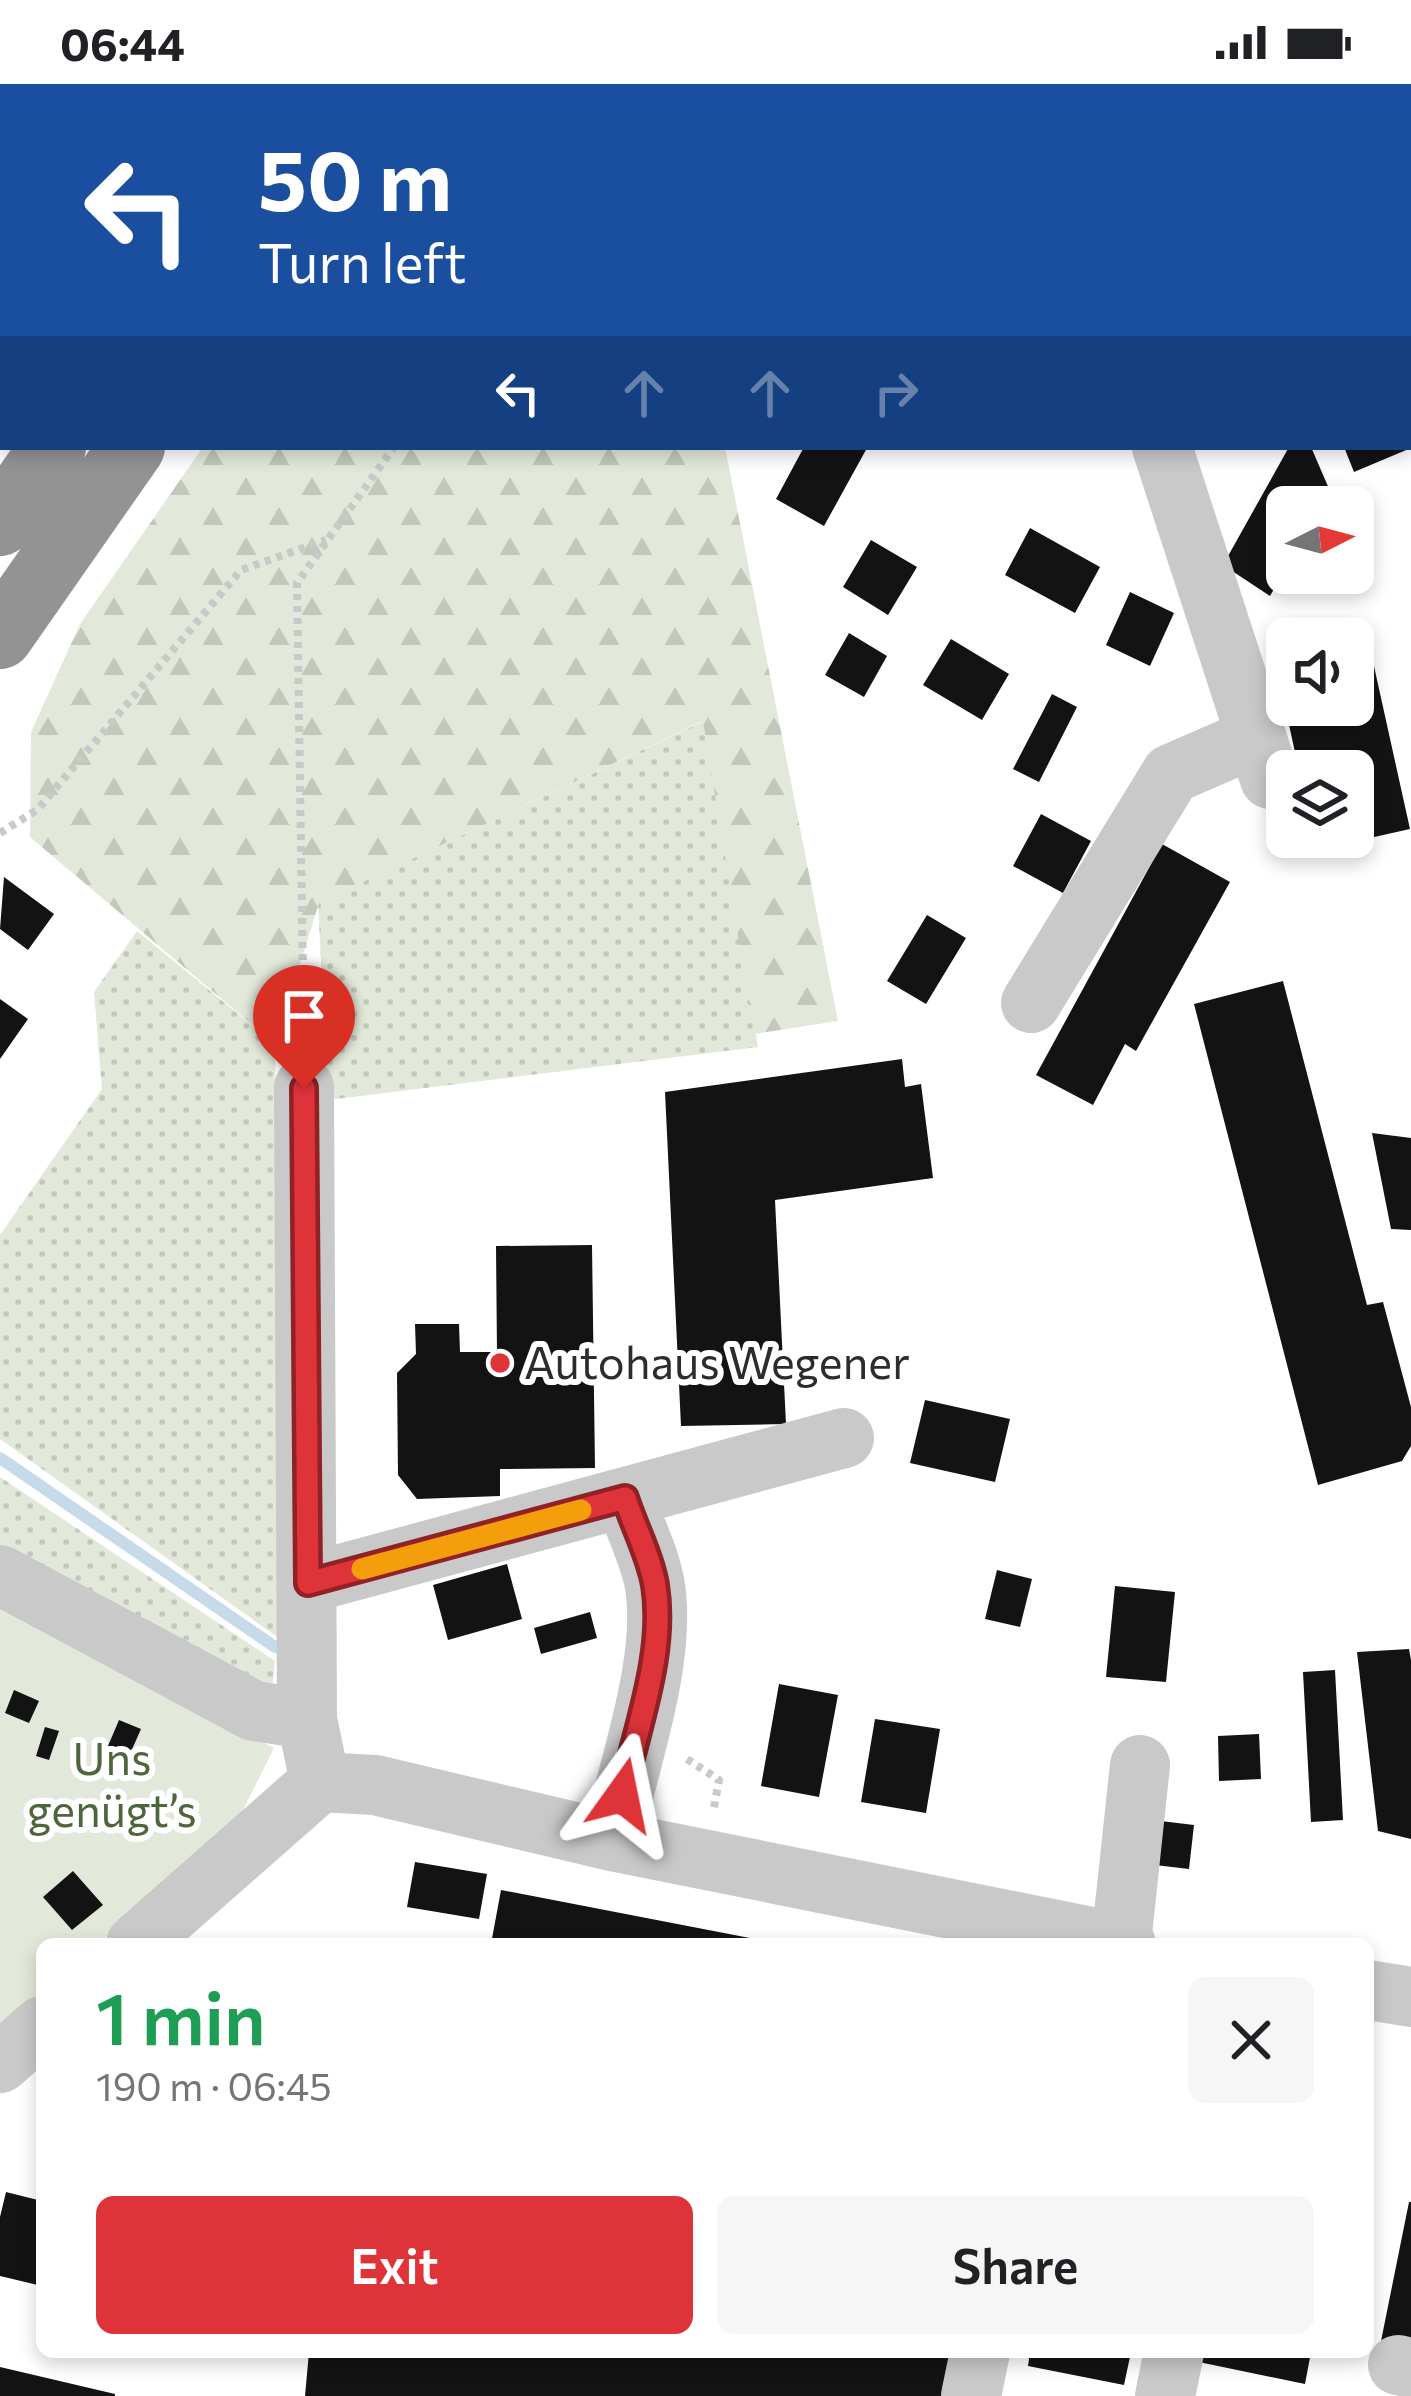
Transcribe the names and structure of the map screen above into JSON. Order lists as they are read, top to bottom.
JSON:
{
  "parks": ["Uns genügt’s"],
  "places": ["Autohaus Wegener"],
  "north": "right",
  "page": {
    "status": "06:44",
    "turn": ["50 m", "Turn left"],
    "heading": ["1 min", "190 m · 06:45"],
    "buttons": ["Exit", "Share"]
  }
}
